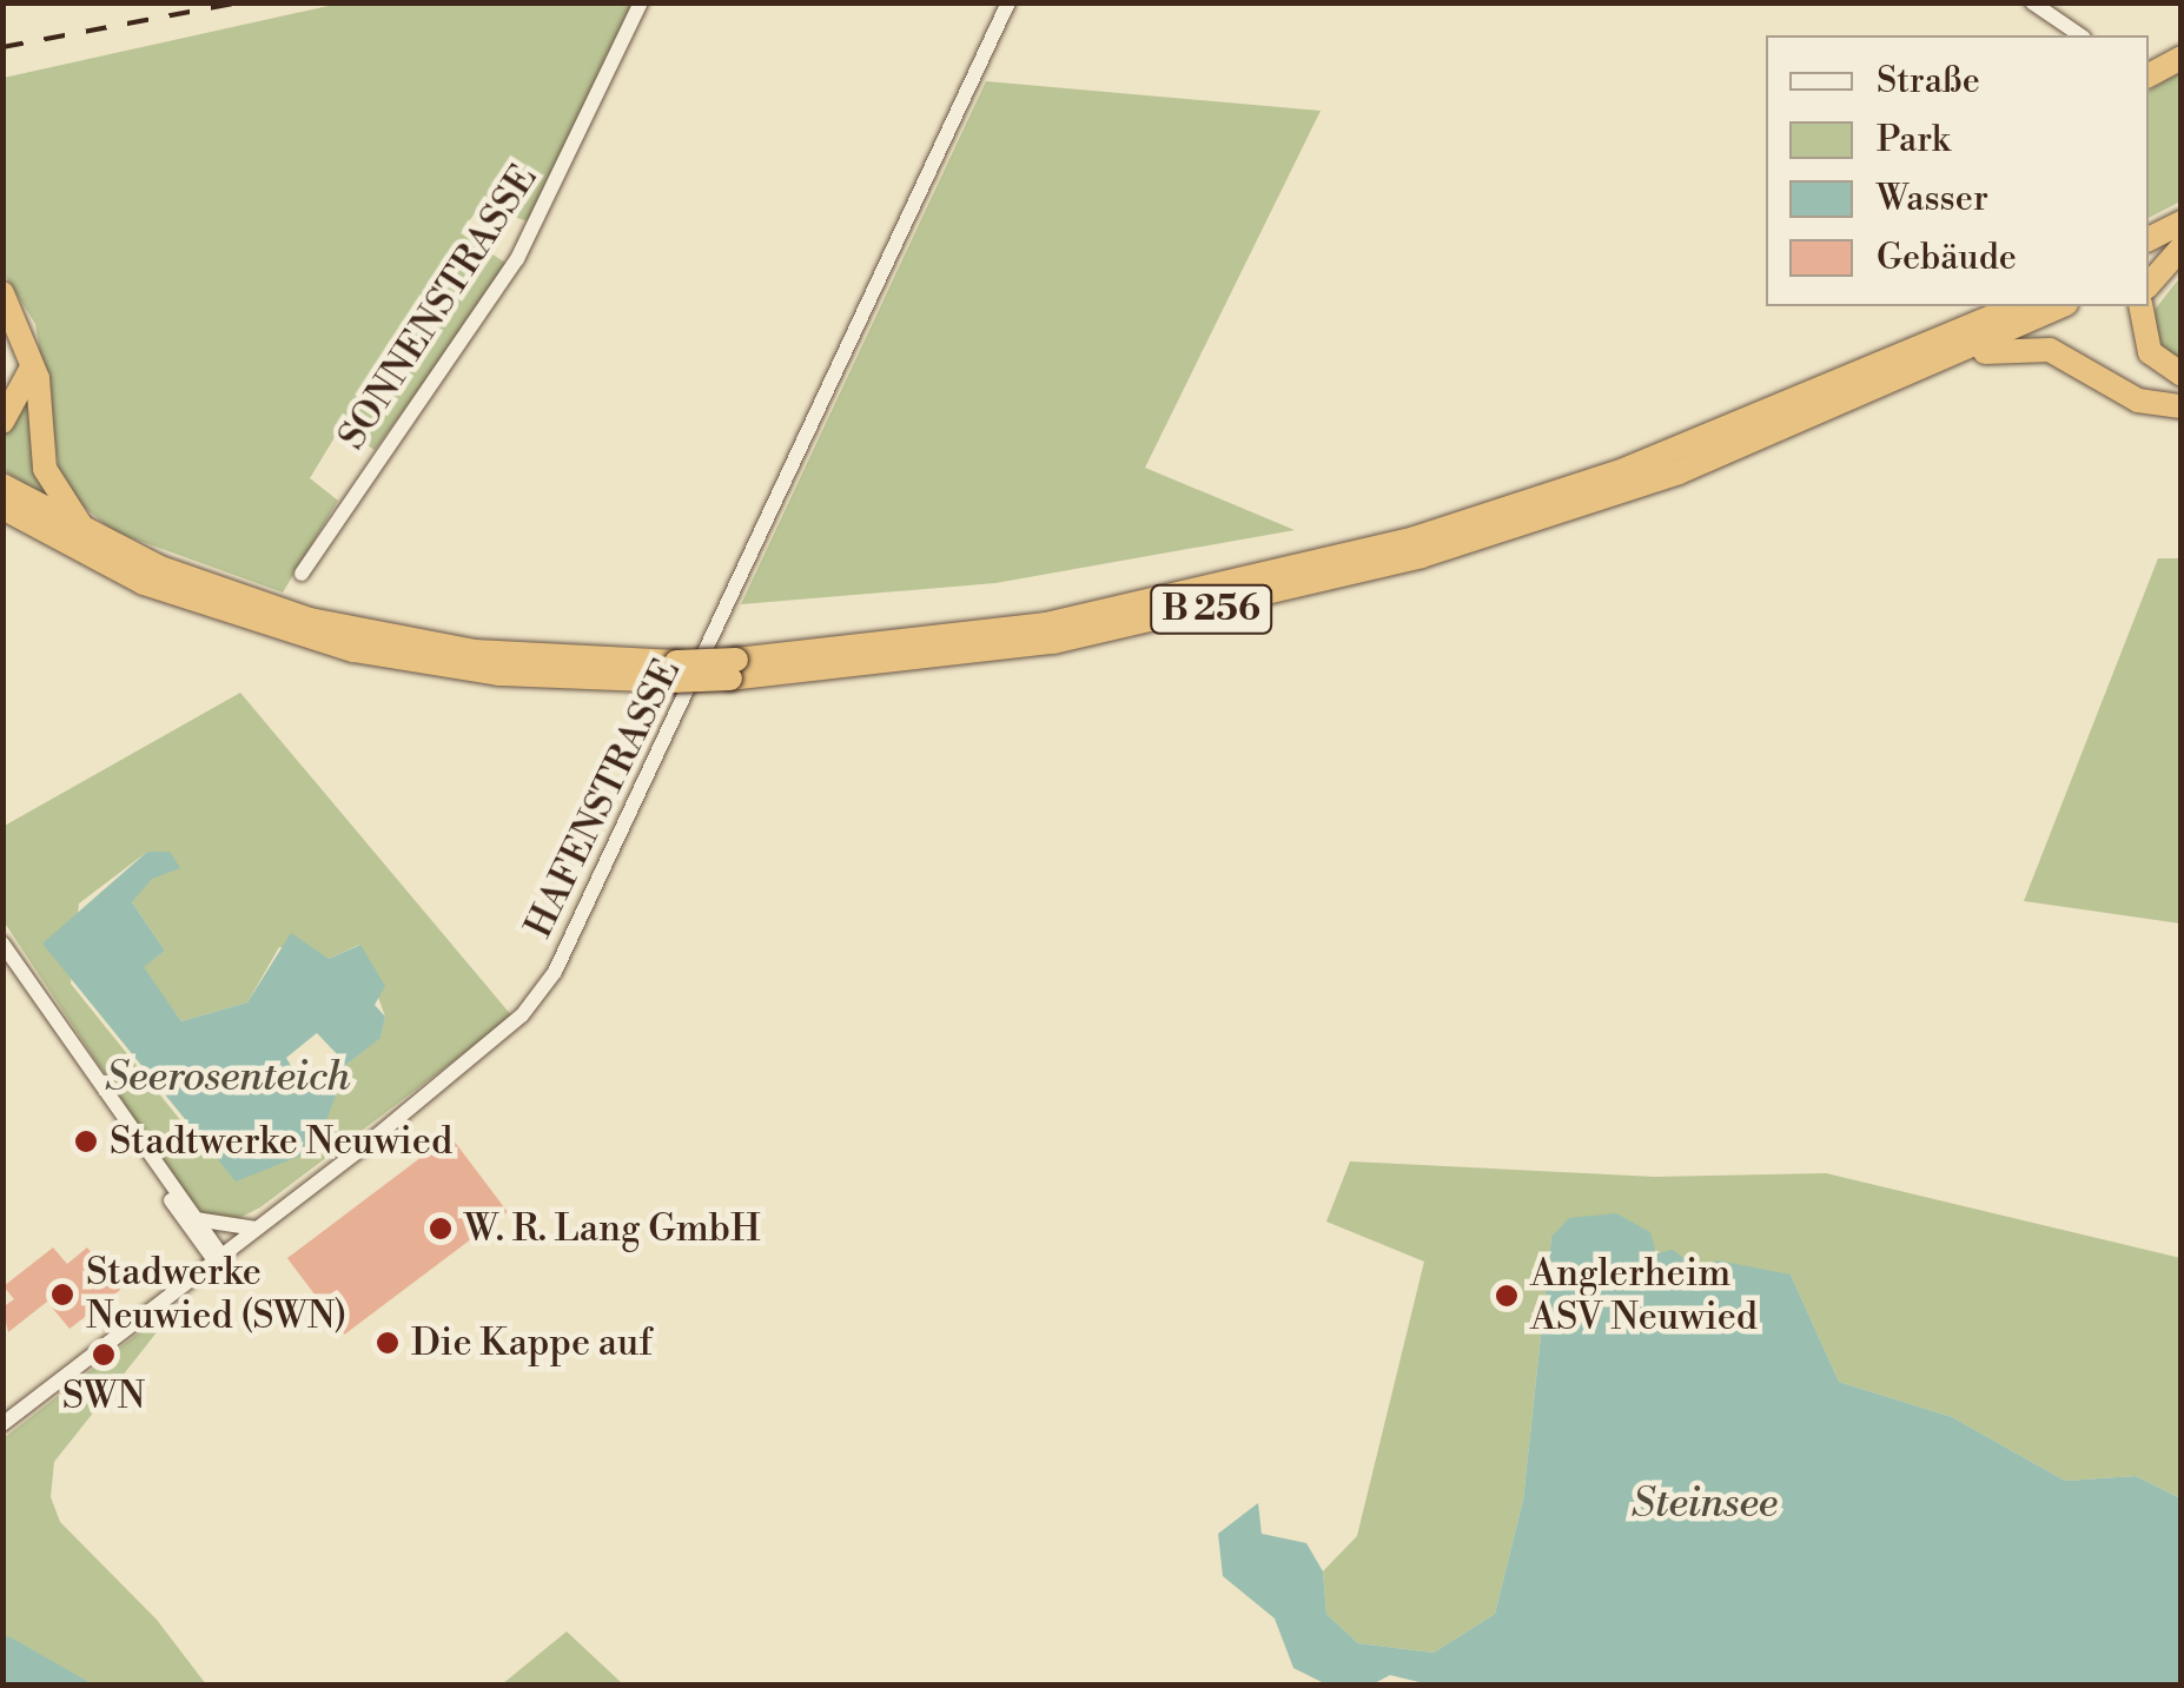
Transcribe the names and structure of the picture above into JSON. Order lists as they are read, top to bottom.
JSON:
{
  "streets": {
    "highway": ["B 256"],
    "street": ["SONNENSTRASSE", "HAFENSTRASSE"]
  },
  "water": ["Seerosenteich", "Steinsee"],
  "places": [
    "Stadtwerke Neuwied",
    "W. R. Lang GmbH",
    "Stadwerke Neuwied (SWN)",
    "Anglerheim ASV Neuwied",
    "Die Kappe auf",
    "SWN"
  ],
  "legend": [
    "Straße",
    "Park",
    "Wasser",
    "Gebäude"
  ]
}
